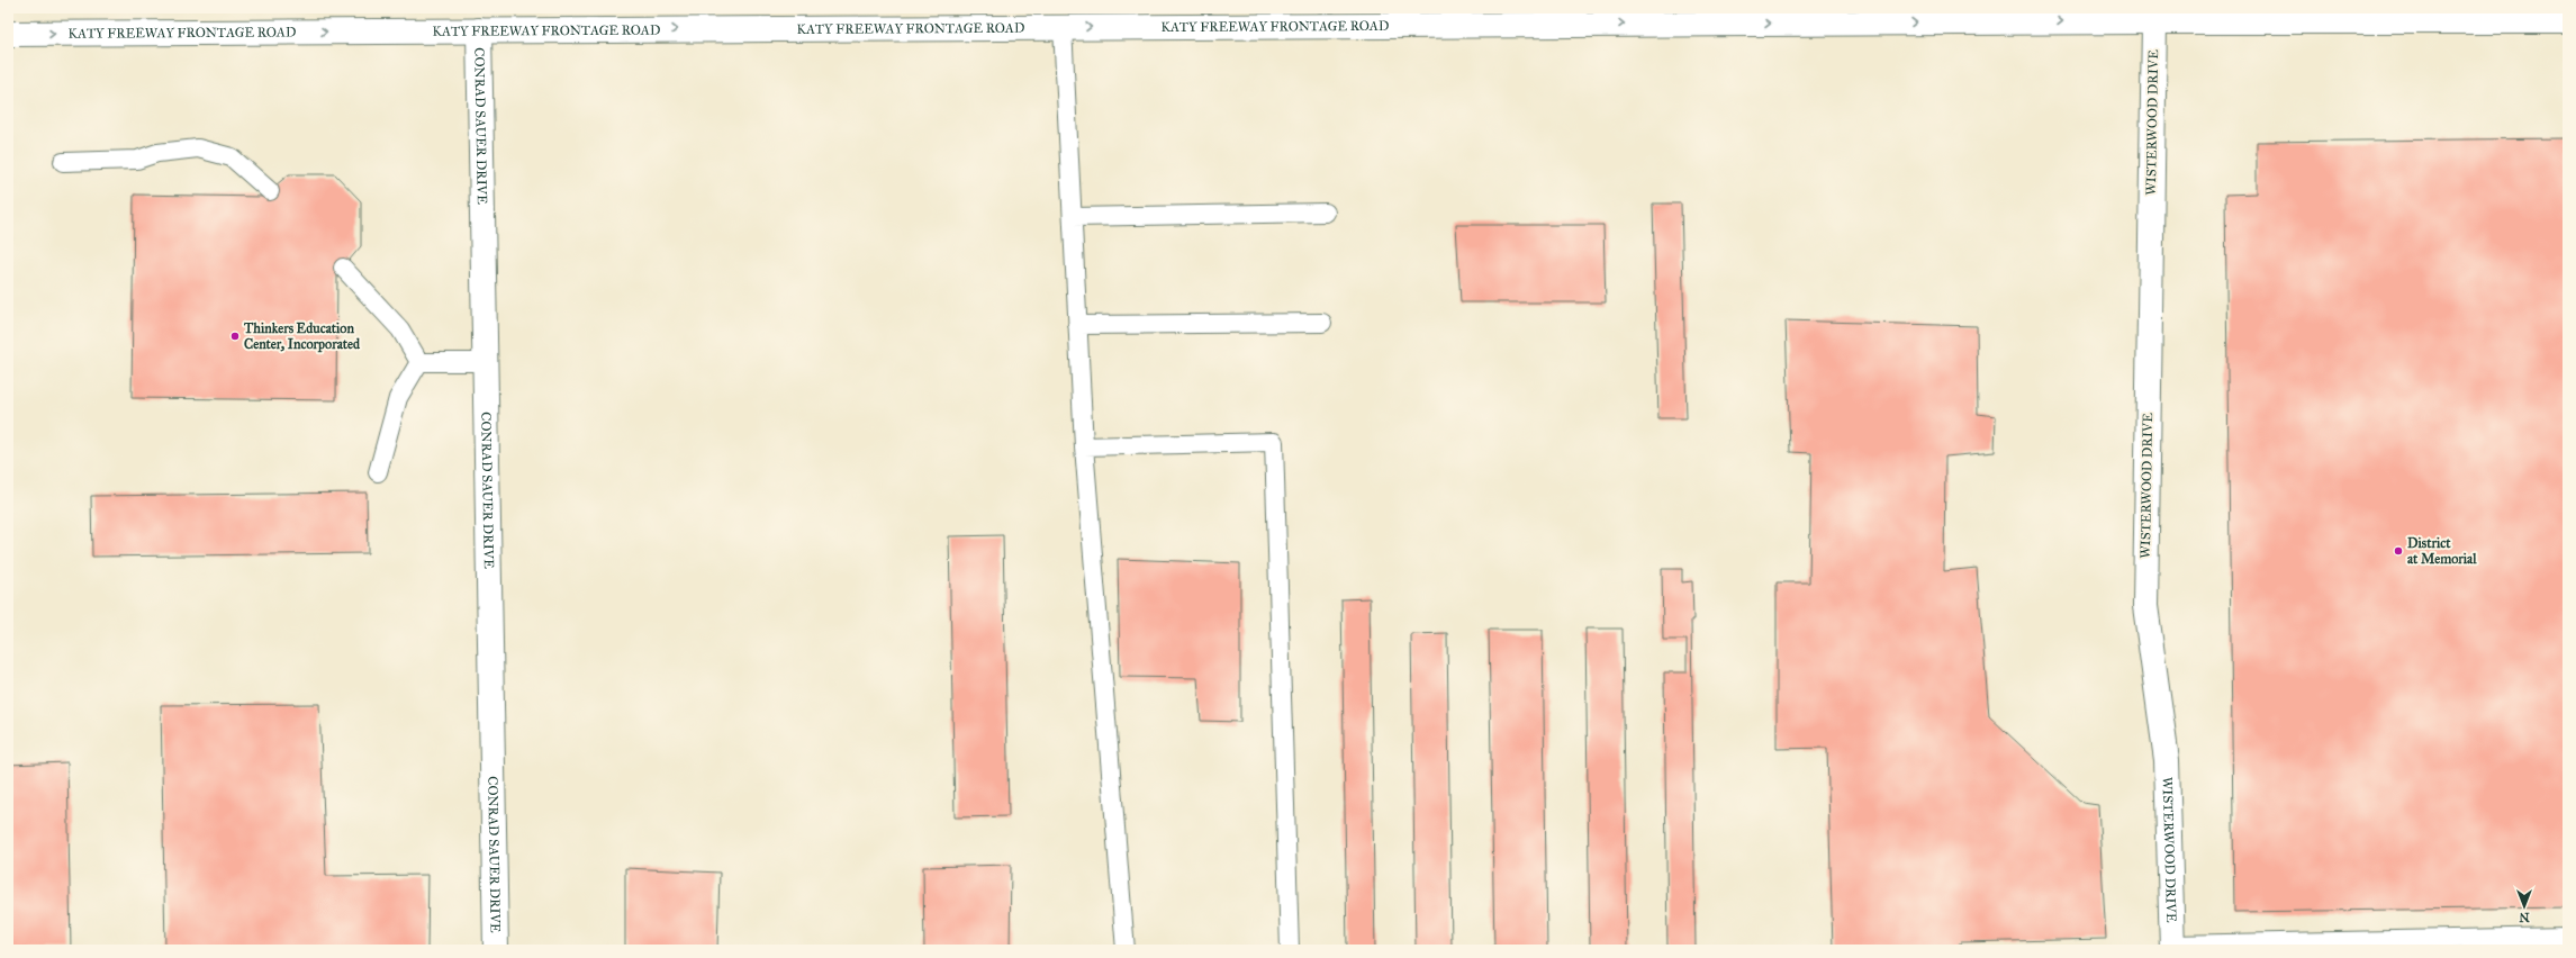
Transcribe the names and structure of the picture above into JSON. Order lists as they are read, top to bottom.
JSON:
{
  "streets": {
    "main road": ["KATY FREEWAY FRONTAGE ROAD", "WISTERWOOD DRIVE", "CONRAD SAUER DRIVE"]
  },
  "crossings": [
    ["KATY FREEWAY FRONTAGE ROAD", "WISTERWOOD DRIVE"],
    ["KATY FREEWAY FRONTAGE ROAD", "CONRAD SAUER DRIVE"]
  ],
  "one_way": ["KATY FREEWAY FRONTAGE ROAD"],
  "places": ["Thinkers Education Center, Incorporated", "District at Memorial"],
  "north": "bottom"
}
